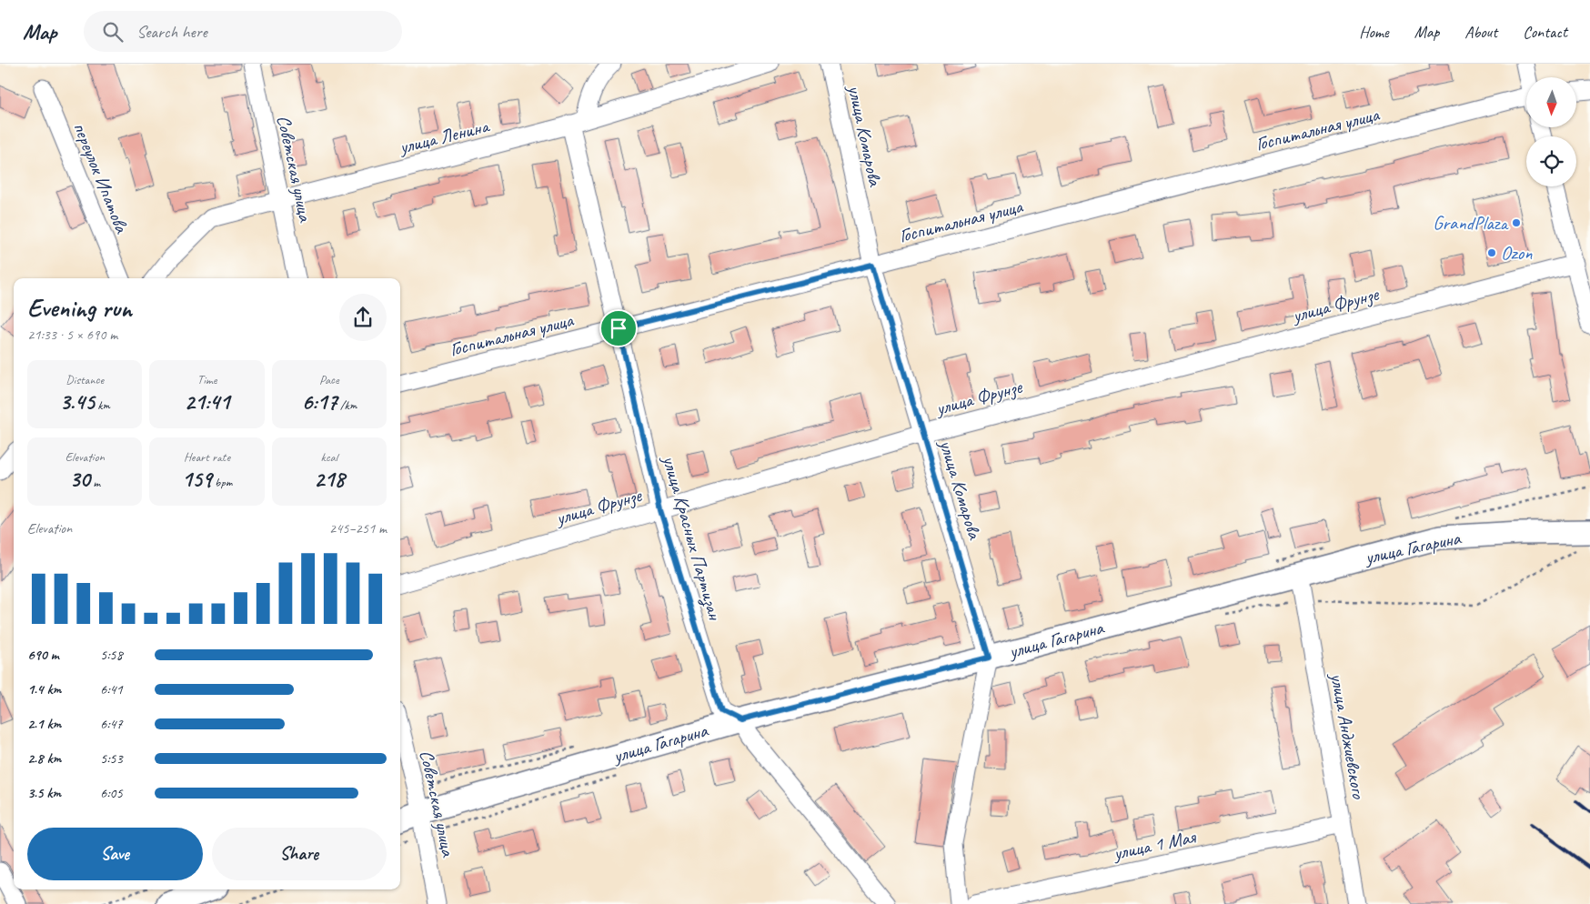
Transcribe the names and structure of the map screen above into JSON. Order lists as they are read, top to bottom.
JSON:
{
  "streets": {
    "main road": ["улица Гагарина"],
    "street": [
      "Госпитальная улица",
      "улица Комарова",
      "улица Ленина",
      "Советская улица",
      "переулок Ипатова",
      "улица Фрунзе",
      "улица Красных Партизан",
      "улица Анджиевского",
      "улица 1 Мая"
    ]
  },
  "crossings": [
    ["Госпитальная улица", "улица Комарова"],
    ["Госпитальная улица", "улица Красных Партизан"],
    ["улица Комарова", "улица Фрунзе"],
    ["улица Комарова", "улица Гагарина"],
    ["улица Ленина", "Советская улица"],
    ["улица Ленина", "улица Красных Партизан"],
    ["Советская улица", "улица Гагарина"],
    ["улица Фрунзе", "улица Красных Партизан"],
    ["улица Красных Партизан", "улица Гагарина"],
    ["улица Гагарина", "улица Анджиевского"],
    ["улица Анджиевского", "улица 1 Мая"]
  ],
  "places": ["GrandPlaza", "Ozon"],
  "north": "bottom",
  "page": {
    "header": "Map",
    "search": "Search here",
    "nav": [
      "Home",
      "Map",
      "About",
      "Contact"
    ],
    "heading": ["Evening run", "21:33 · 5 × 690 m"],
    "stats": [
      ["Distance", "3.45 km"],
      ["Time", "21:41"],
      ["Pace", "6:17 /km"],
      ["Elevation", "30 m"],
      ["Heart rate", "159 bpm"],
      ["kcal", "218"]
    ],
    "chart": ["Elevation", "245–251 m"],
    "list": [
      {
        "name": "690 m",
        "note": "5:58"
      },
      {
        "name": "1.4 km",
        "note": "6:41"
      },
      {
        "name": "2.1 km",
        "note": "6:47"
      },
      {
        "name": "2.8 km",
        "note": "5:53"
      },
      {
        "name": "3.5 km",
        "note": "6:05"
      }
    ],
    "buttons": ["Save", "Share"]
  }
}
